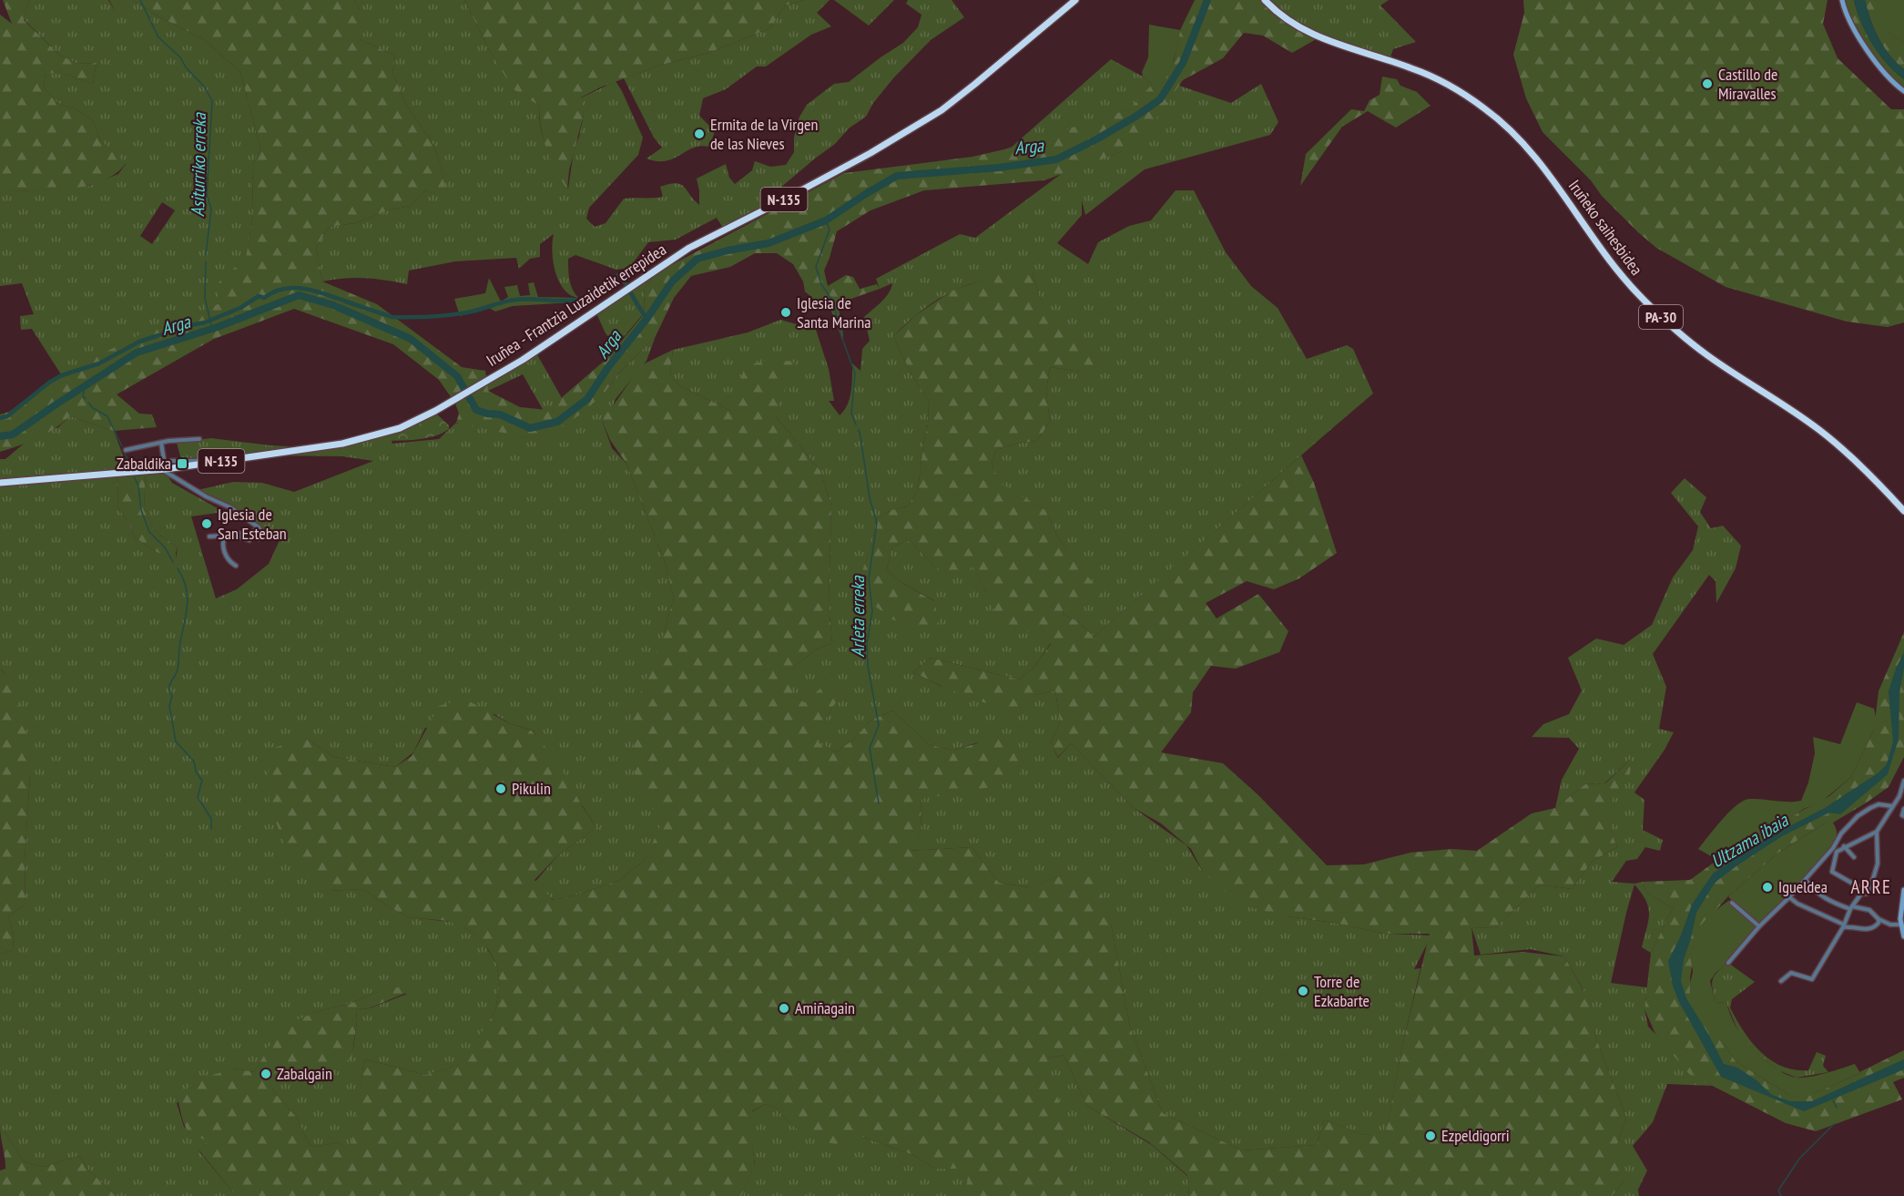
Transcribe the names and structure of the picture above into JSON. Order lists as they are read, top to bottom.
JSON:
{
  "streets": {
    "highway": [
      "N-135",
      "Iruñeko saihesbidea",
      "Iruñea - Frantzia Luzaidetik errepidea",
      "PA-30"
    ]
  },
  "districts": ["ARRE"],
  "water": [
    "Arga",
    "Asiturriko erreka",
    "Arleta erreka",
    "Ultzama ibaia"
  ],
  "places": {
    "other": [
      "Castillo de Miravalles",
      "Ermita de la Virgen de las Nieves",
      "Iglesia de Santa Marina",
      "Iglesia de San Esteban",
      "Pikulin",
      "Igueldea",
      "Torre de Ezkabarte",
      "Amiñagain",
      "Zabalgain",
      "Ezpeldigorri"
    ],
    "transit": ["Zabaldika"]
  }
}
